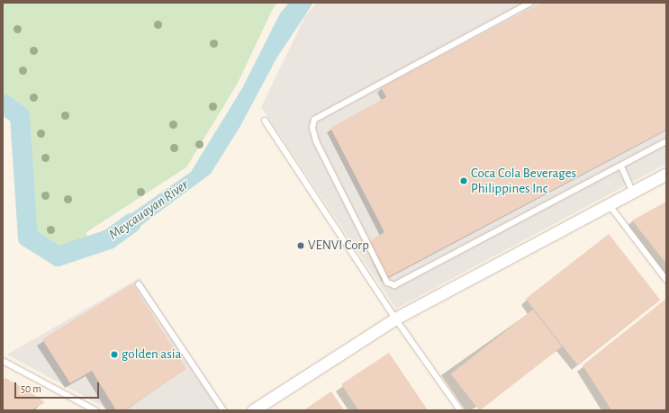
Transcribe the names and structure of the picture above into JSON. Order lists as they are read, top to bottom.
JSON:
{
  "water": ["Meycauayan River"],
  "places": ["Coca Cola Beverages Philippines Inc", "VENVI Corp", "golden asia"],
  "scale_bar": "50 m"
}
